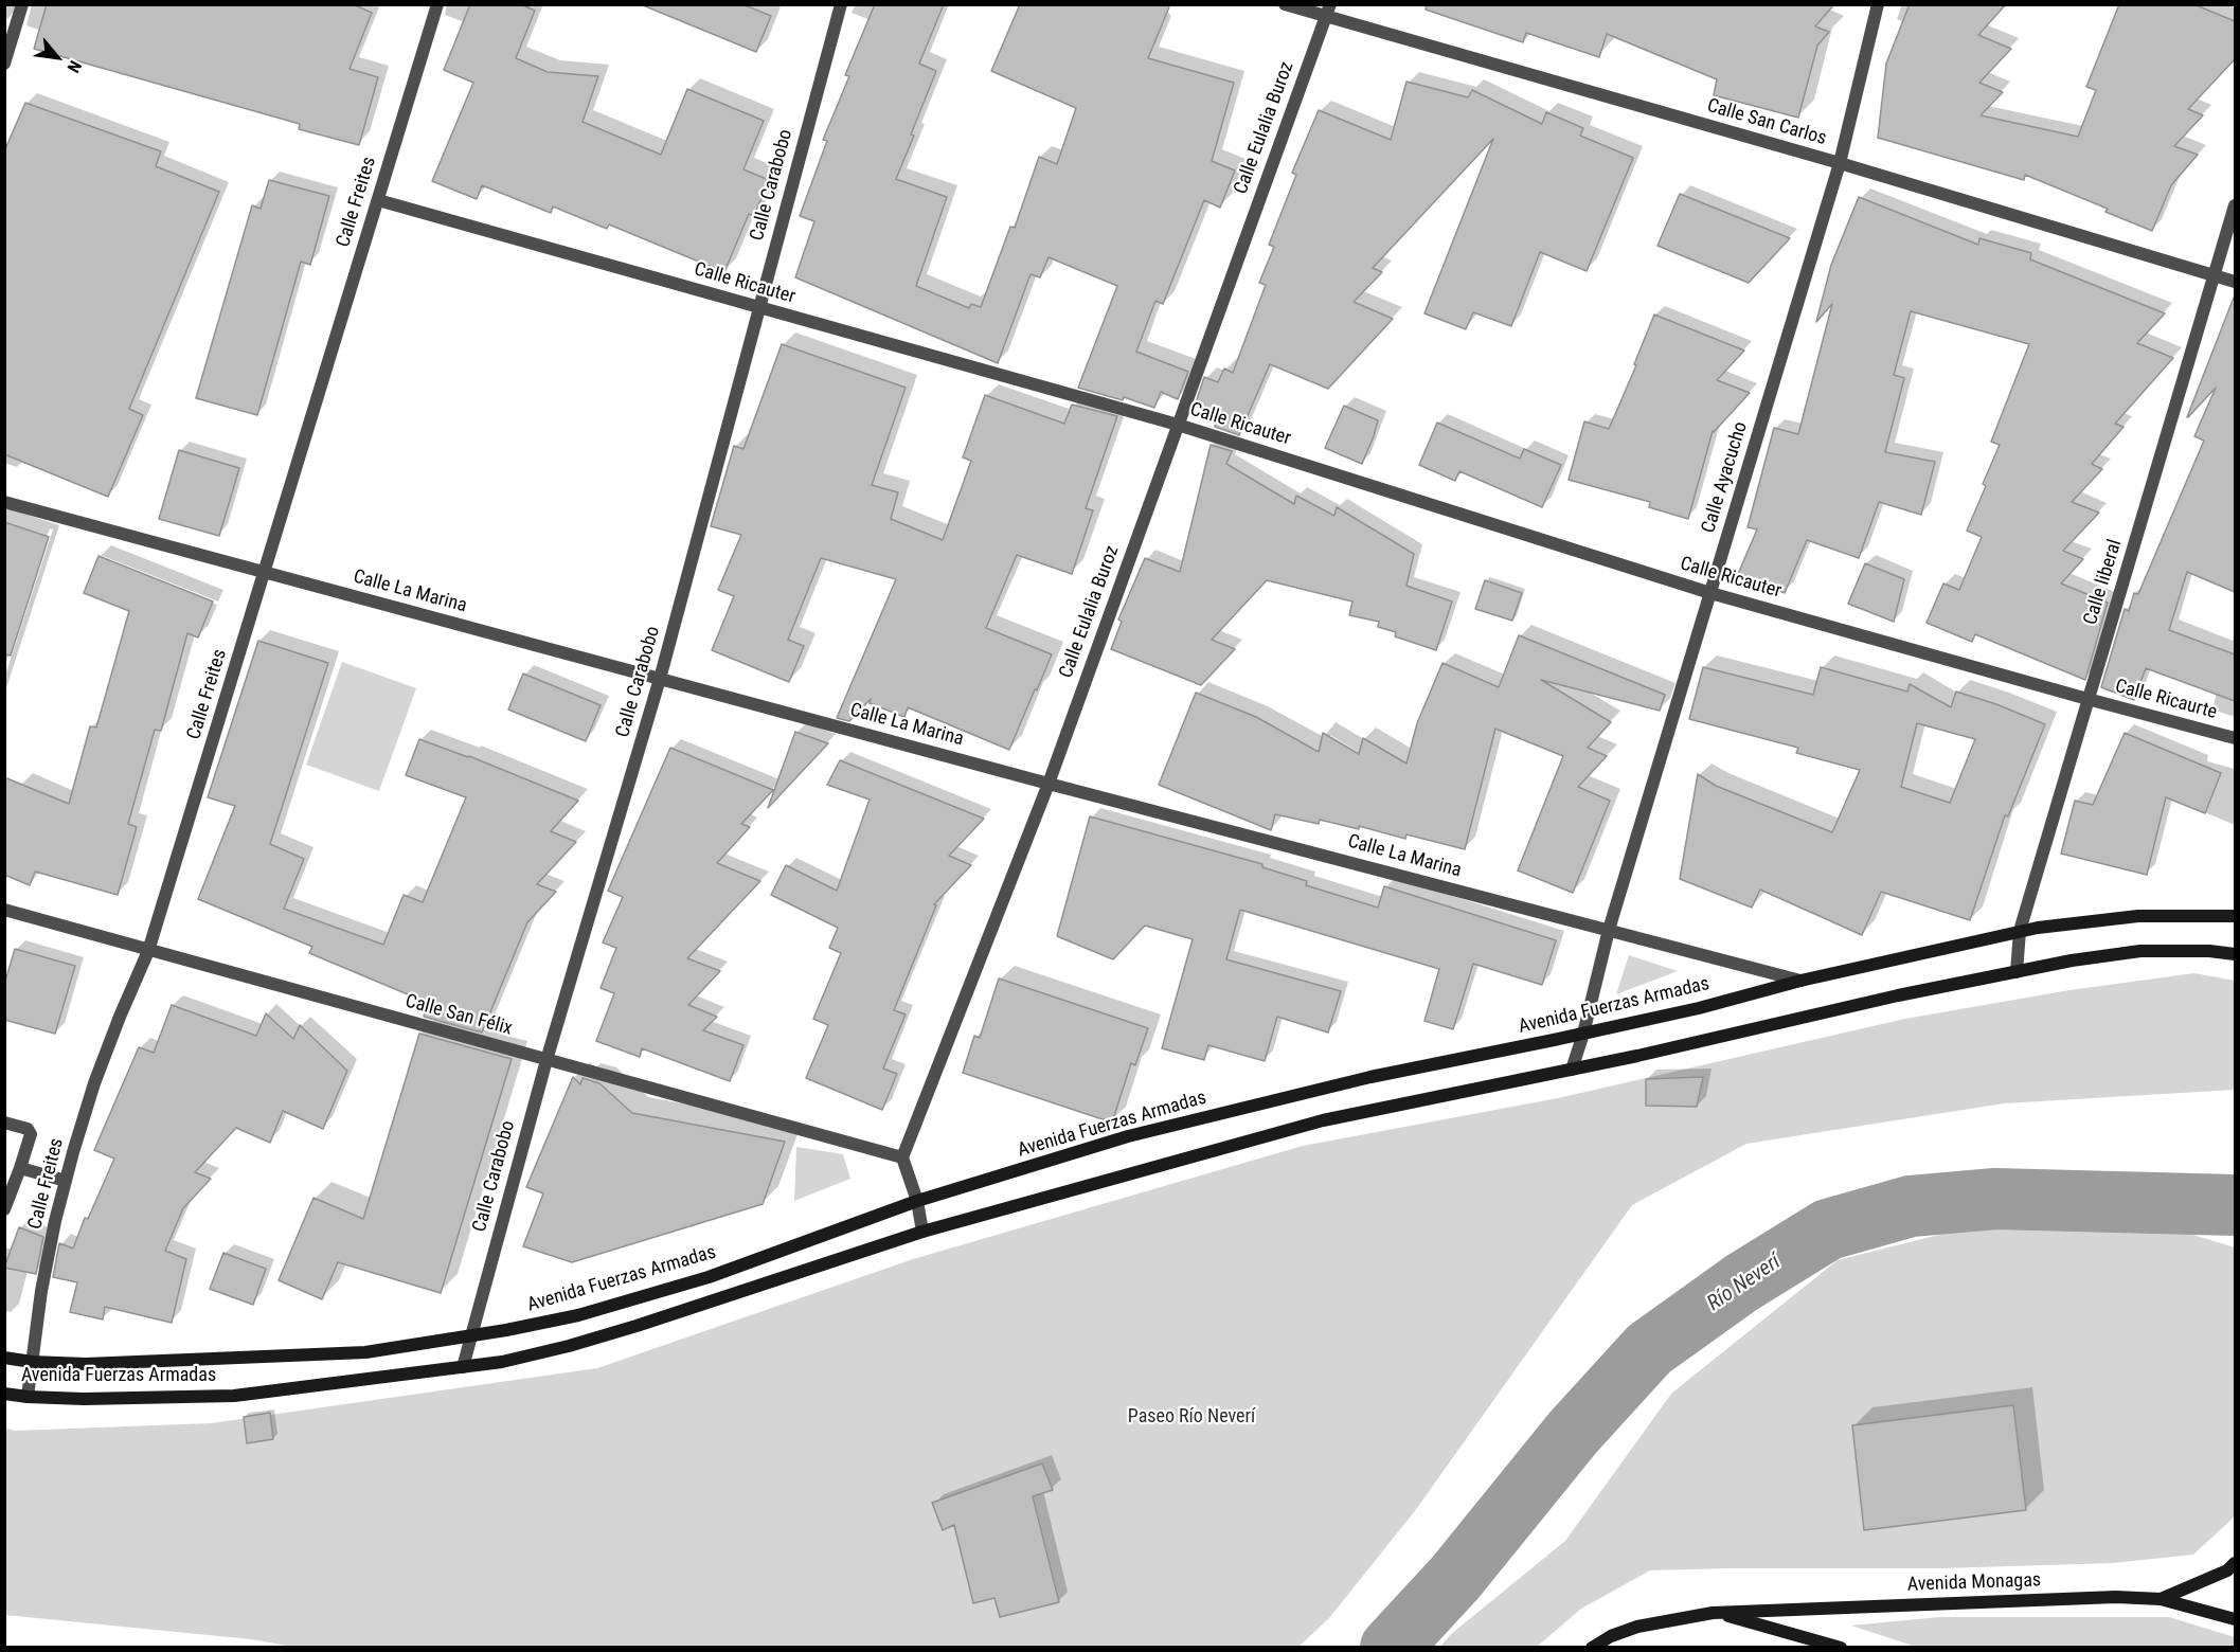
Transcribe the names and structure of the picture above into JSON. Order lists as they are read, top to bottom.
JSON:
{
  "streets": {
    "street": [
      "Calle San Carlos",
      "Calle Eulalia Buroz",
      "Calle Carabobo",
      "Calle Freites",
      "Calle Ricauter",
      "Calle Ayacucho",
      "Calle liberal",
      "Calle La Marina",
      "Calle Ricaurte",
      "Avenida Fuerzas Armadas",
      "Calle San Félix",
      "Avenida Monagas"
    ]
  },
  "crossings": [
    ["Calle San Carlos", "Calle Eulalia Buroz"],
    ["Calle San Carlos", "Calle Ayacucho"],
    ["Calle San Carlos", "Calle liberal"],
    ["Calle Eulalia Buroz", "Calle Ricauter"],
    ["Calle Eulalia Buroz", "Calle La Marina"],
    ["Calle Eulalia Buroz", "Calle San Félix"],
    ["Calle Carabobo", "Calle Ricauter"],
    ["Calle Carabobo", "Calle La Marina"],
    ["Calle Carabobo", "Avenida Fuerzas Armadas"],
    ["Calle Carabobo", "Calle San Félix"],
    ["Calle Freites", "Calle Ricauter"],
    ["Calle Freites", "Calle La Marina"],
    ["Calle Freites", "Avenida Fuerzas Armadas"],
    ["Calle Freites", "Calle San Félix"],
    ["Calle Ricauter", "Calle Ayacucho"],
    ["Calle Ricauter", "Calle liberal"],
    ["Calle Ricauter", "Calle Ricaurte"],
    ["Calle Ayacucho", "Calle La Marina"],
    ["Calle Ayacucho", "Avenida Fuerzas Armadas"],
    ["Calle liberal", "Calle Ricaurte"],
    ["Calle liberal", "Avenida Fuerzas Armadas"],
    ["Calle La Marina", "Avenida Fuerzas Armadas"]
  ],
  "water": ["Río Neverí"],
  "parks": ["Paseo Río Neverí"],
  "north": "bottom right"
}
